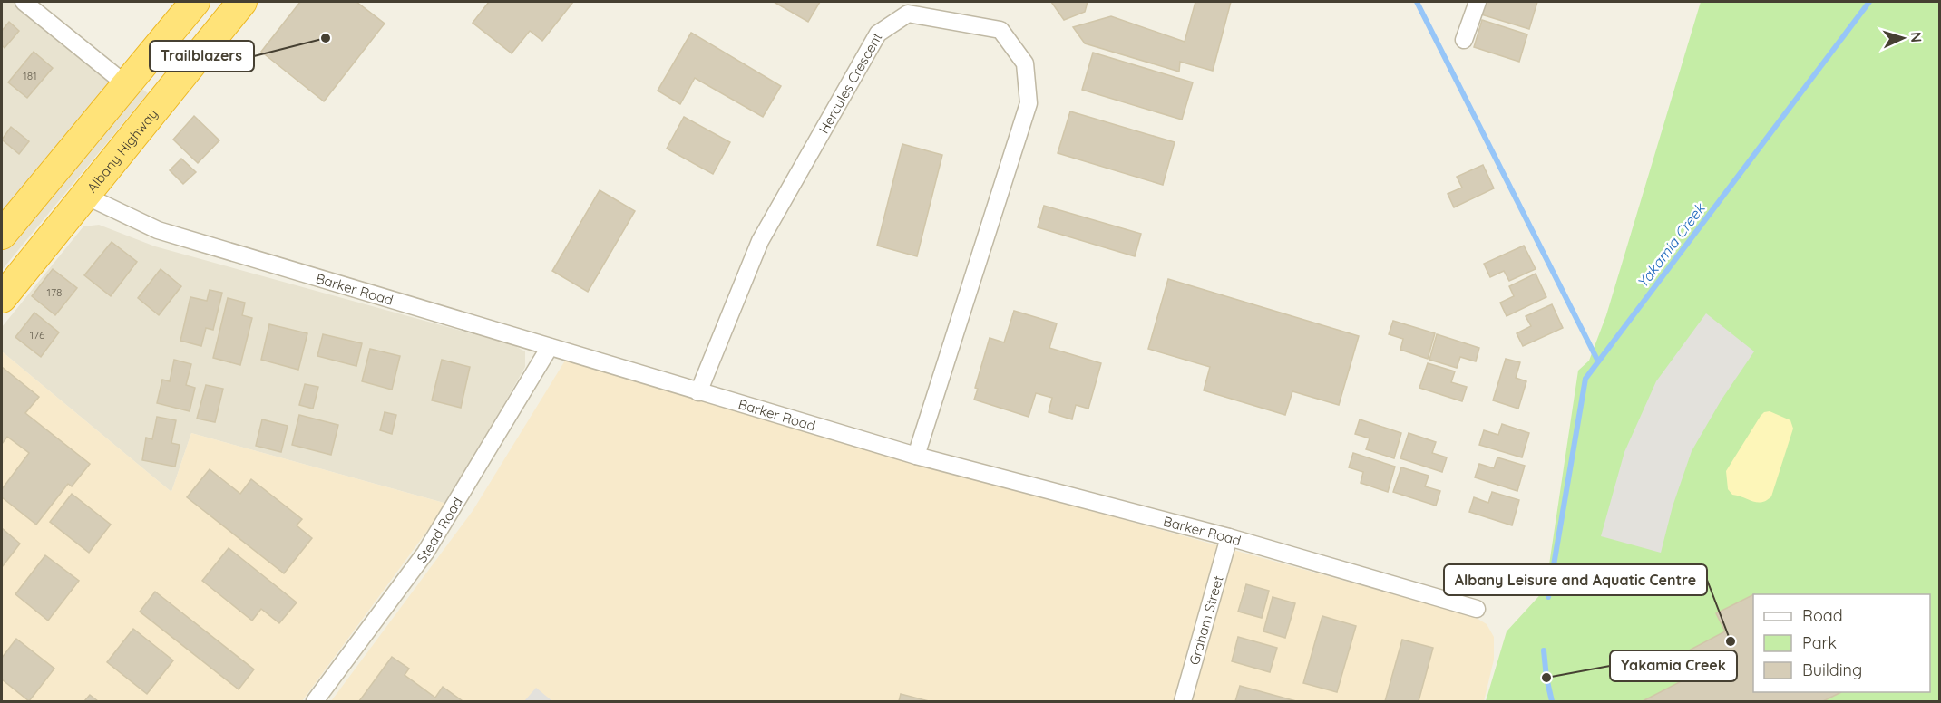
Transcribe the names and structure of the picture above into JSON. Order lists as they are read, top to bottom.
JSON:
{
  "streets": {
    "highway": ["Albany Highway"],
    "street": [
      "Hercules Crescent",
      "Barker Road",
      "Stead Road",
      "Graham Street"
    ]
  },
  "crossings": [
    ["Hercules Crescent", "Barker Road"],
    ["Albany Highway", "Barker Road"],
    ["Barker Road", "Stead Road"],
    ["Barker Road", "Graham Street"]
  ],
  "water": ["Yakamia Creek"],
  "places": ["Trailblazers", "Albany Leisure and Aquatic Centre", "Yakamia Creek"],
  "house_numbers": ["181", "178", "176"],
  "legend": ["Road", "Park", "Building"],
  "north": "right"
}
